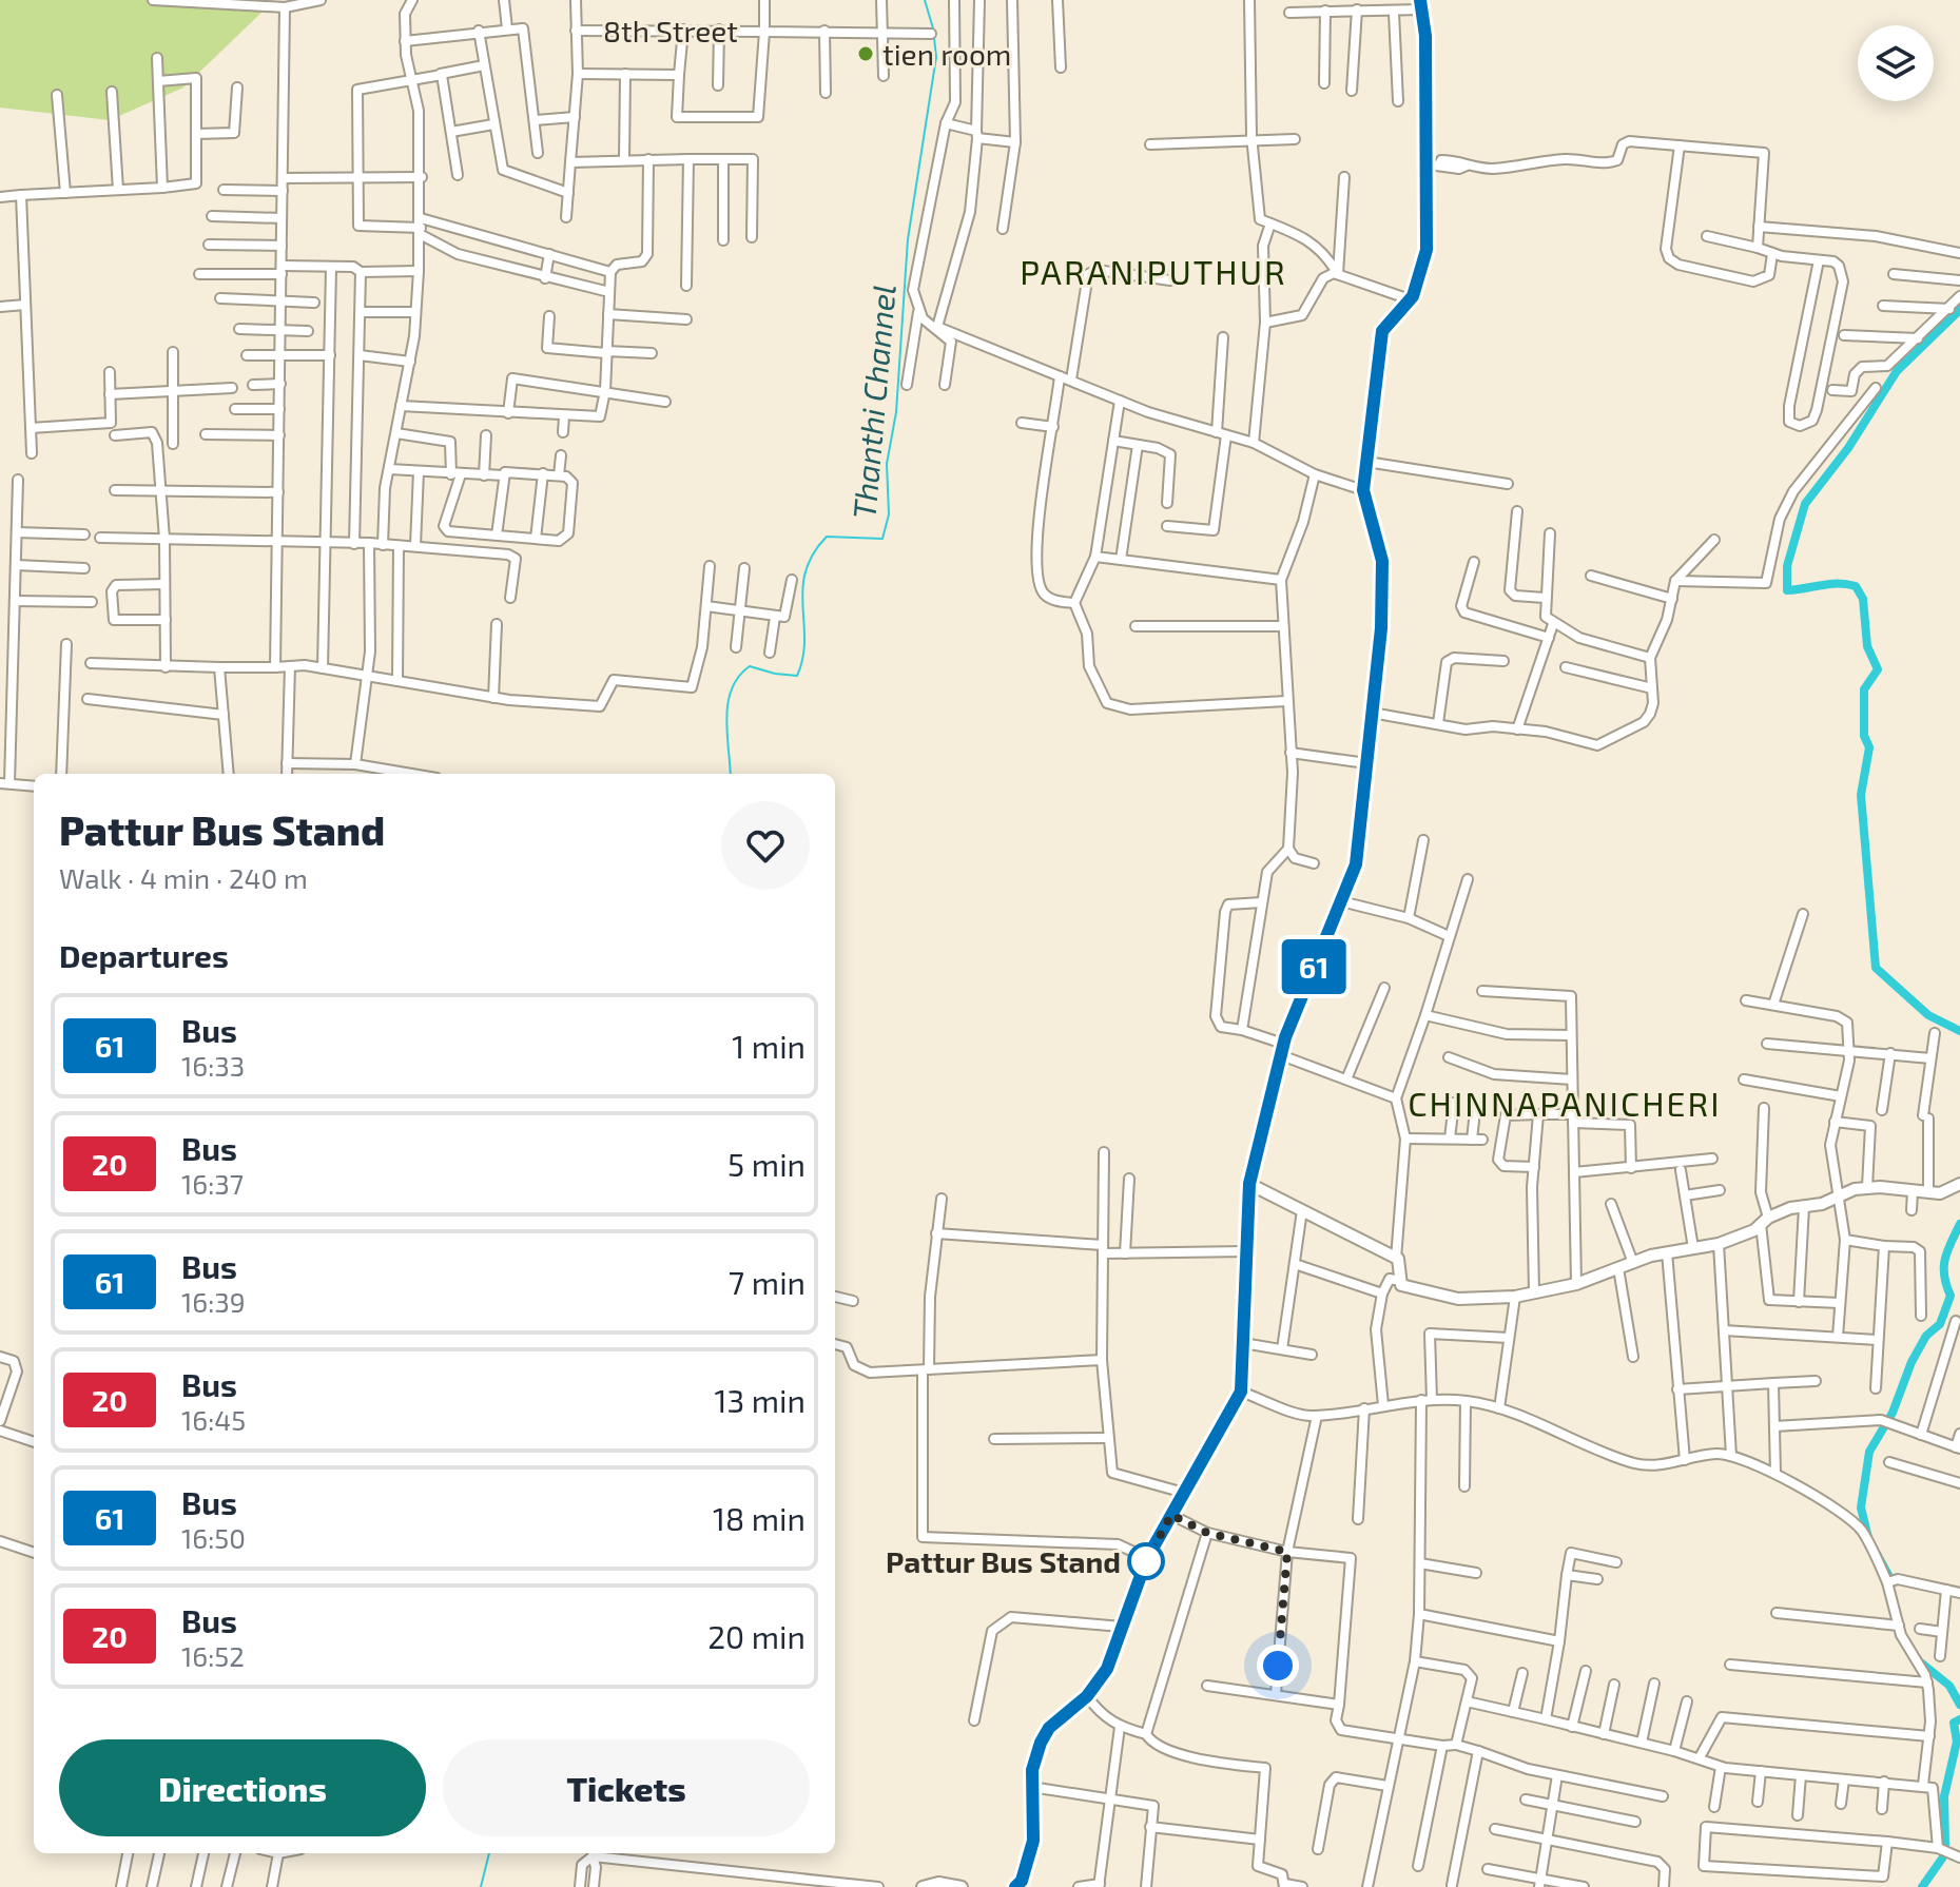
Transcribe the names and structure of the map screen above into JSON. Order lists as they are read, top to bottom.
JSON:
{
  "streets": {
    "street": ["8th Street"]
  },
  "districts": ["PARANIPUTHUR", "CHINNAPANICHERI"],
  "water": ["Thanthi Channel"],
  "places": ["tien room", "Pattur Bus Stand"],
  "lines": ["bus line 61"],
  "page": {
    "on_map": "61",
    "heading": [
      ["Pattur Bus Stand", "Walk · 4 min · 240 m"],
      "Departures"
    ],
    "list": [
      {
        "mark": "61",
        "name": "Bus",
        "note": "16:33",
        "value": "1 min"
      },
      {
        "mark": "20",
        "name": "Bus",
        "note": "16:37",
        "value": "5 min"
      },
      {
        "mark": "61",
        "name": "Bus",
        "note": "16:39",
        "value": "7 min"
      },
      {
        "mark": "20",
        "name": "Bus",
        "note": "16:45",
        "value": "13 min"
      },
      {
        "mark": "61",
        "name": "Bus",
        "note": "16:50",
        "value": "18 min"
      },
      {
        "mark": "20",
        "name": "Bus",
        "note": "16:52",
        "value": "20 min"
      }
    ],
    "buttons": ["Directions", "Tickets"]
  }
}
